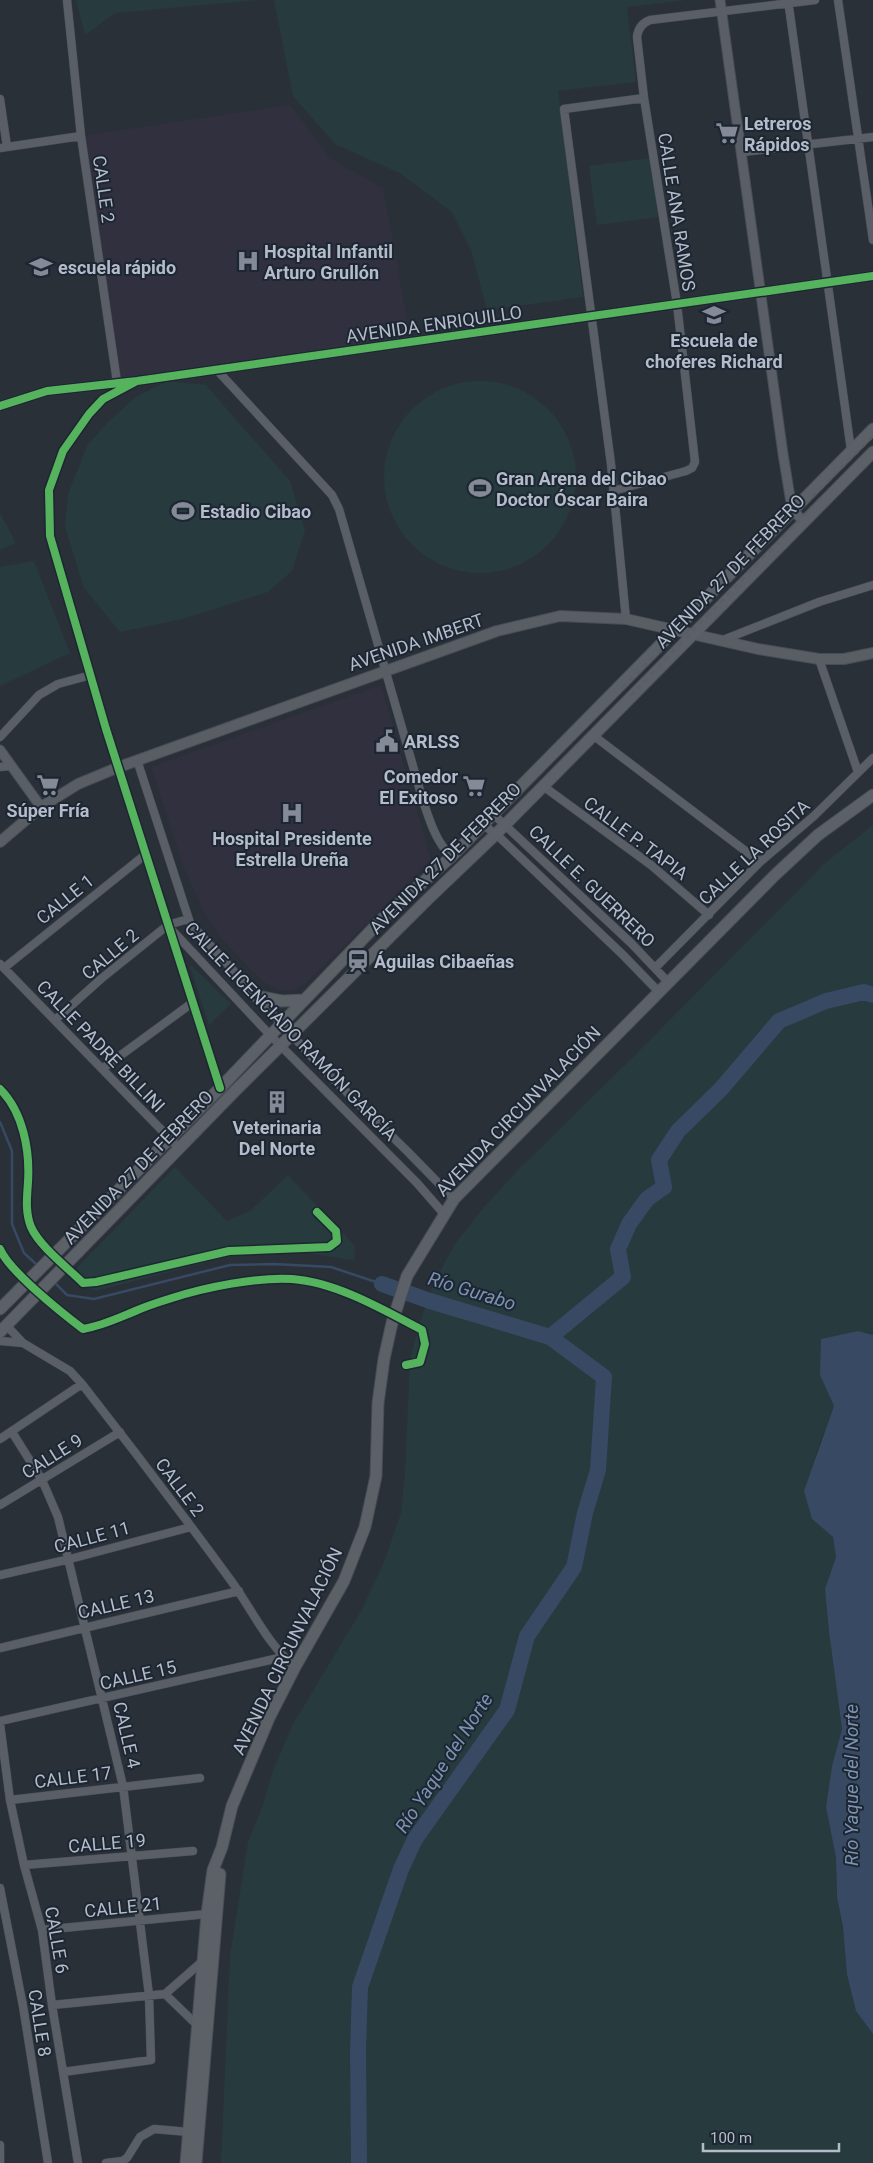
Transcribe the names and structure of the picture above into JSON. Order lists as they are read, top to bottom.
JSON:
{
  "streets": {
    "main road": ["AVENIDA 27 DE FEBRERO", "AVENIDA IMBERT", "AVENIDA CIRCUNVALACIÓN"],
    "street": [
      "CALLE 2",
      "CALLE ANA RAMOS",
      "AVENIDA ENRIQUILLO",
      "CALLE P. TAPIA",
      "CALLE LA ROSITA",
      "CALLE E. GUERRERO",
      "CALLE 1",
      "CALLE LICENCIADO RAMÓN GARCÍA",
      "CALLE PADRE BILLINI",
      "CALLE 9",
      "CALLE 11",
      "CALLE 13",
      "CALLE 15",
      "CALLE 4",
      "CALLE 17",
      "CALLE 19",
      "CALLE 21",
      "CALLE 6",
      "CALLE 8"
    ]
  },
  "crossings": [
    ["CALLE 2", "AVENIDA ENRIQUILLO"],
    ["CALLE 2", "AVENIDA 27 DE FEBRERO"],
    ["CALLE 2", "CALLE LICENCIADO RAMÓN GARCÍA"],
    ["CALLE 2", "CALLE PADRE BILLINI"],
    ["CALLE 2", "AVENIDA CIRCUNVALACIÓN"],
    ["CALLE 2", "CALLE 9"],
    ["CALLE 2", "CALLE 11"],
    ["CALLE 2", "CALLE 13"],
    ["CALLE 2", "CALLE 15"],
    ["CALLE ANA RAMOS", "AVENIDA ENRIQUILLO"],
    ["AVENIDA ENRIQUILLO", "CALLE LICENCIADO RAMÓN GARCÍA"],
    ["AVENIDA 27 DE FEBRERO", "AVENIDA IMBERT"],
    ["AVENIDA 27 DE FEBRERO", "CALLE P. TAPIA"],
    ["AVENIDA 27 DE FEBRERO", "CALLE E. GUERRERO"],
    ["AVENIDA 27 DE FEBRERO", "CALLE LICENCIADO RAMÓN GARCÍA"],
    ["AVENIDA 27 DE FEBRERO", "CALLE PADRE BILLINI"],
    ["AVENIDA IMBERT", "CALLE LICENCIADO RAMÓN GARCÍA"],
    ["CALLE P. TAPIA", "CALLE LA ROSITA"],
    ["CALLE LA ROSITA", "CALLE E. GUERRERO"],
    ["CALLE E. GUERRERO", "AVENIDA CIRCUNVALACIÓN"],
    ["CALLE 1", "CALLE LICENCIADO RAMÓN GARCÍA"],
    ["CALLE 1", "CALLE PADRE BILLINI"],
    ["CALLE LICENCIADO RAMÓN GARCÍA", "AVENIDA CIRCUNVALACIÓN"],
    ["AVENIDA CIRCUNVALACIÓN", "CALLE 21"],
    ["CALLE 9", "CALLE 4"],
    ["CALLE 11", "CALLE 4"],
    ["CALLE 13", "CALLE 4"],
    ["CALLE 15", "CALLE 4"],
    ["CALLE 15", "CALLE 6"],
    ["CALLE 4", "CALLE 17"],
    ["CALLE 4", "CALLE 19"],
    ["CALLE 4", "CALLE 21"],
    ["CALLE 4", "CALLE 6"],
    ["CALLE 17", "CALLE 6"],
    ["CALLE 19", "CALLE 6"],
    ["CALLE 21", "CALLE 6"]
  ],
  "water": ["Río Gurabo", "Río Yaque del Norte"],
  "places": {
    "supermarket": ["Letreros Rápidos", "Súper Fría", "Comedor El Exitoso"],
    "hospital": ["Hospital Infantil Arturo Grullón", "Hospital Presidente Estrella Ureña"],
    "school or university": ["escuela rápido", "Escuela de choferes Richard"],
    "sports": ["Gran Arena del Cibao Doctor Óscar Baira", "Estadio Cibao"],
    "public building": ["ARLSS"],
    "station": ["Águilas Cibaeñas"],
    "building": ["Veterinaria Del Norte"]
  },
  "scale_bar": "100 m"
}
